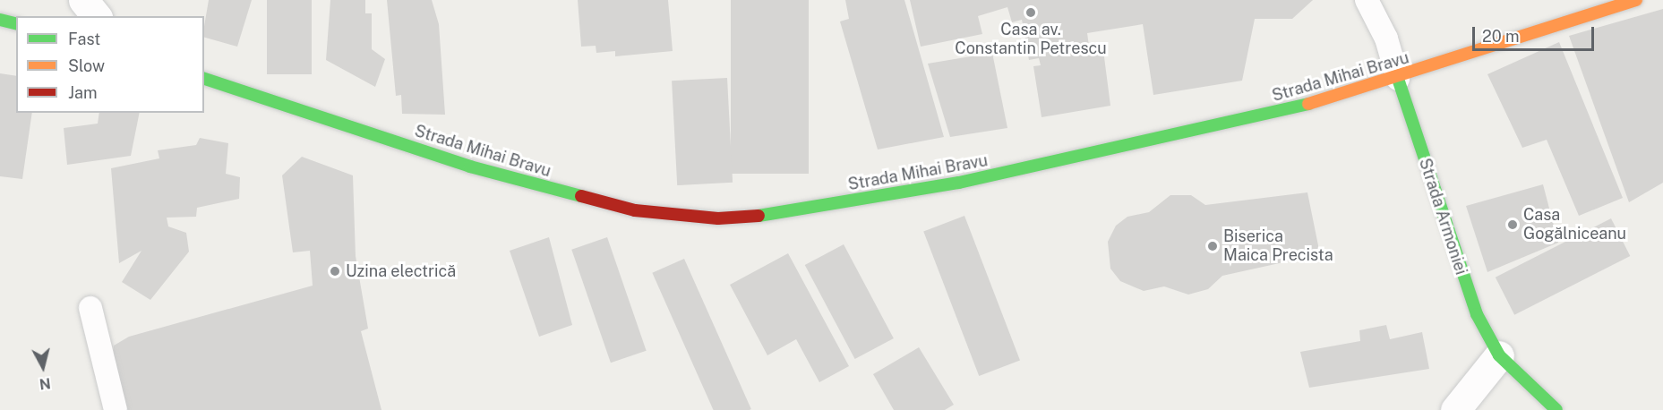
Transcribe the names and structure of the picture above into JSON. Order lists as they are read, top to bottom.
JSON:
{
  "streets": {
    "main road": ["Strada Mihai Bravu", "Strada Armoniei"]
  },
  "crossings": [
    ["Strada Mihai Bravu", "Strada Armoniei"]
  ],
  "places": [
    "Casa av. Constantin Petrescu",
    "Casa Gogălniceanu",
    "Biserica Maica Precista",
    "Uzina electrică"
  ],
  "legend": ["Fast", "Slow", "Jam"],
  "scale_bar": "20 m",
  "north": "bottom"
}
